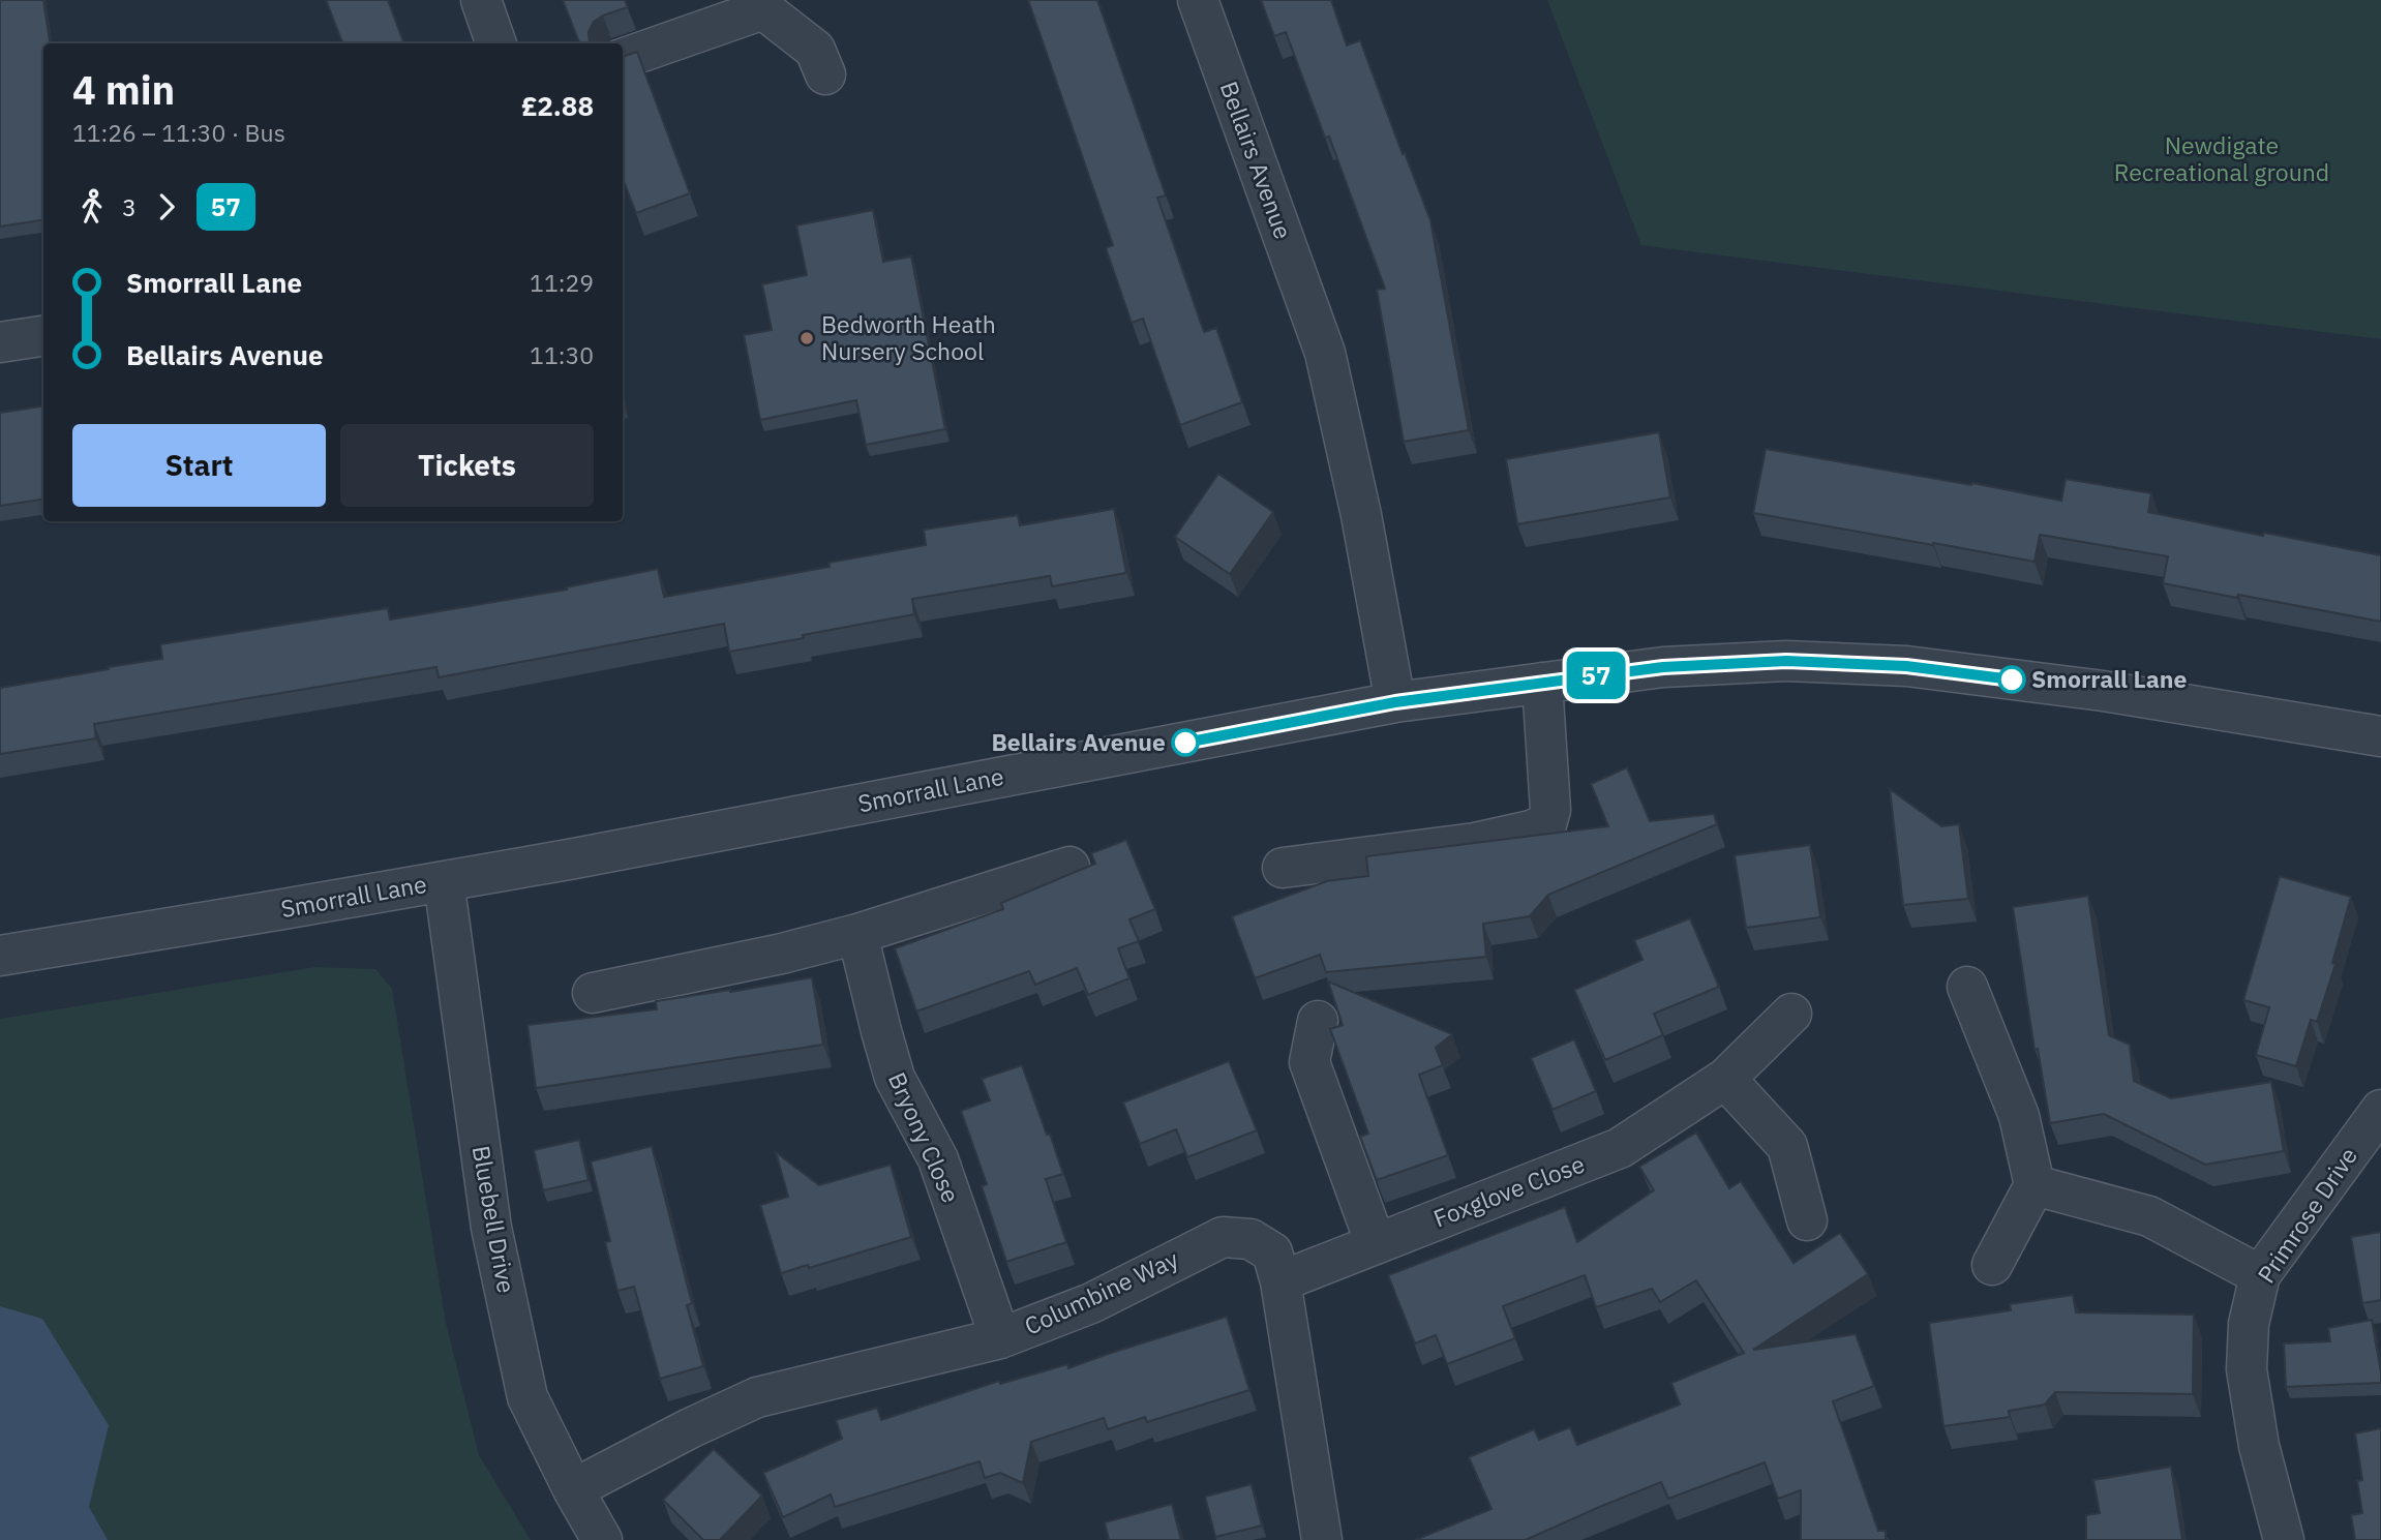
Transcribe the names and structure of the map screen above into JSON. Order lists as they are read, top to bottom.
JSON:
{
  "streets": {
    "street": [
      "Bellairs Avenue",
      "Smorrall Lane",
      "Bryony Close",
      "Foxglove Close",
      "Primrose Drive",
      "Bluebell Drive",
      "Columbine Way"
    ]
  },
  "crossings": [
    ["Bellairs Avenue", "Smorrall Lane"],
    ["Smorrall Lane", "Bluebell Drive"],
    ["Bryony Close", "Columbine Way"],
    ["Foxglove Close", "Columbine Way"],
    ["Bluebell Drive", "Columbine Way"]
  ],
  "parks": ["Newdigate Recreational ground"],
  "places": ["Bedworth Heath Nursery School", "Smorrall Lane", "Bellairs Avenue"],
  "lines": ["bus line 57"],
  "page": {
    "on_map": "57",
    "heading": ["4 min", "11:26 – 11:30 · Bus", "£2.88"],
    "legs": ["3", "57"],
    "list": [
      {
        "name": "Smorrall Lane",
        "value": "11:29"
      },
      {
        "name": "Bellairs Avenue",
        "value": "11:30"
      }
    ],
    "buttons": ["Start", "Tickets"]
  }
}
